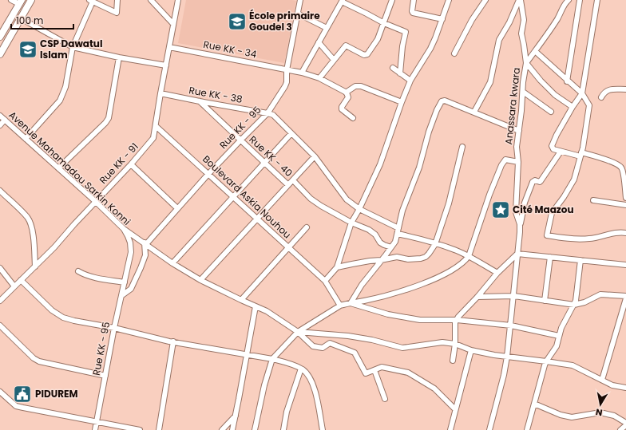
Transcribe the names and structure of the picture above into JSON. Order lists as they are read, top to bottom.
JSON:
{
  "streets": {
    "street": [
      "Rue KK - 34",
      "Rue KK - 38",
      "Anassara kwara",
      "Rue KK - 95",
      "Rue KK - 40",
      "Rue KK - 91",
      "Avenue Mahamadou Sarkin Konni",
      "Boulevard Askia Nouhou"
    ]
  },
  "crossings": [
    ["Rue KK - 34", "Rue KK - 95"],
    ["Rue KK - 34", "Rue KK - 91"],
    ["Rue KK - 38", "Rue KK - 95"],
    ["Rue KK - 38", "Rue KK - 40"],
    ["Rue KK - 38", "Rue KK - 91"],
    ["Rue KK - 95", "Rue KK - 40"],
    ["Rue KK - 95", "Avenue Mahamadou Sarkin Konni"],
    ["Rue KK - 95", "Boulevard Askia Nouhou"],
    ["Rue KK - 91", "Avenue Mahamadou Sarkin Konni"],
    ["Rue KK - 91", "Boulevard Askia Nouhou"]
  ],
  "places": {
    "school or university": ["École primaire Goudel 3", "CSP Dawatul Islam"],
    "place": ["Cité Maazou"],
    "public building": ["PIDUREM"]
  },
  "scale_bar": "100 m",
  "north": "bottom"
}
